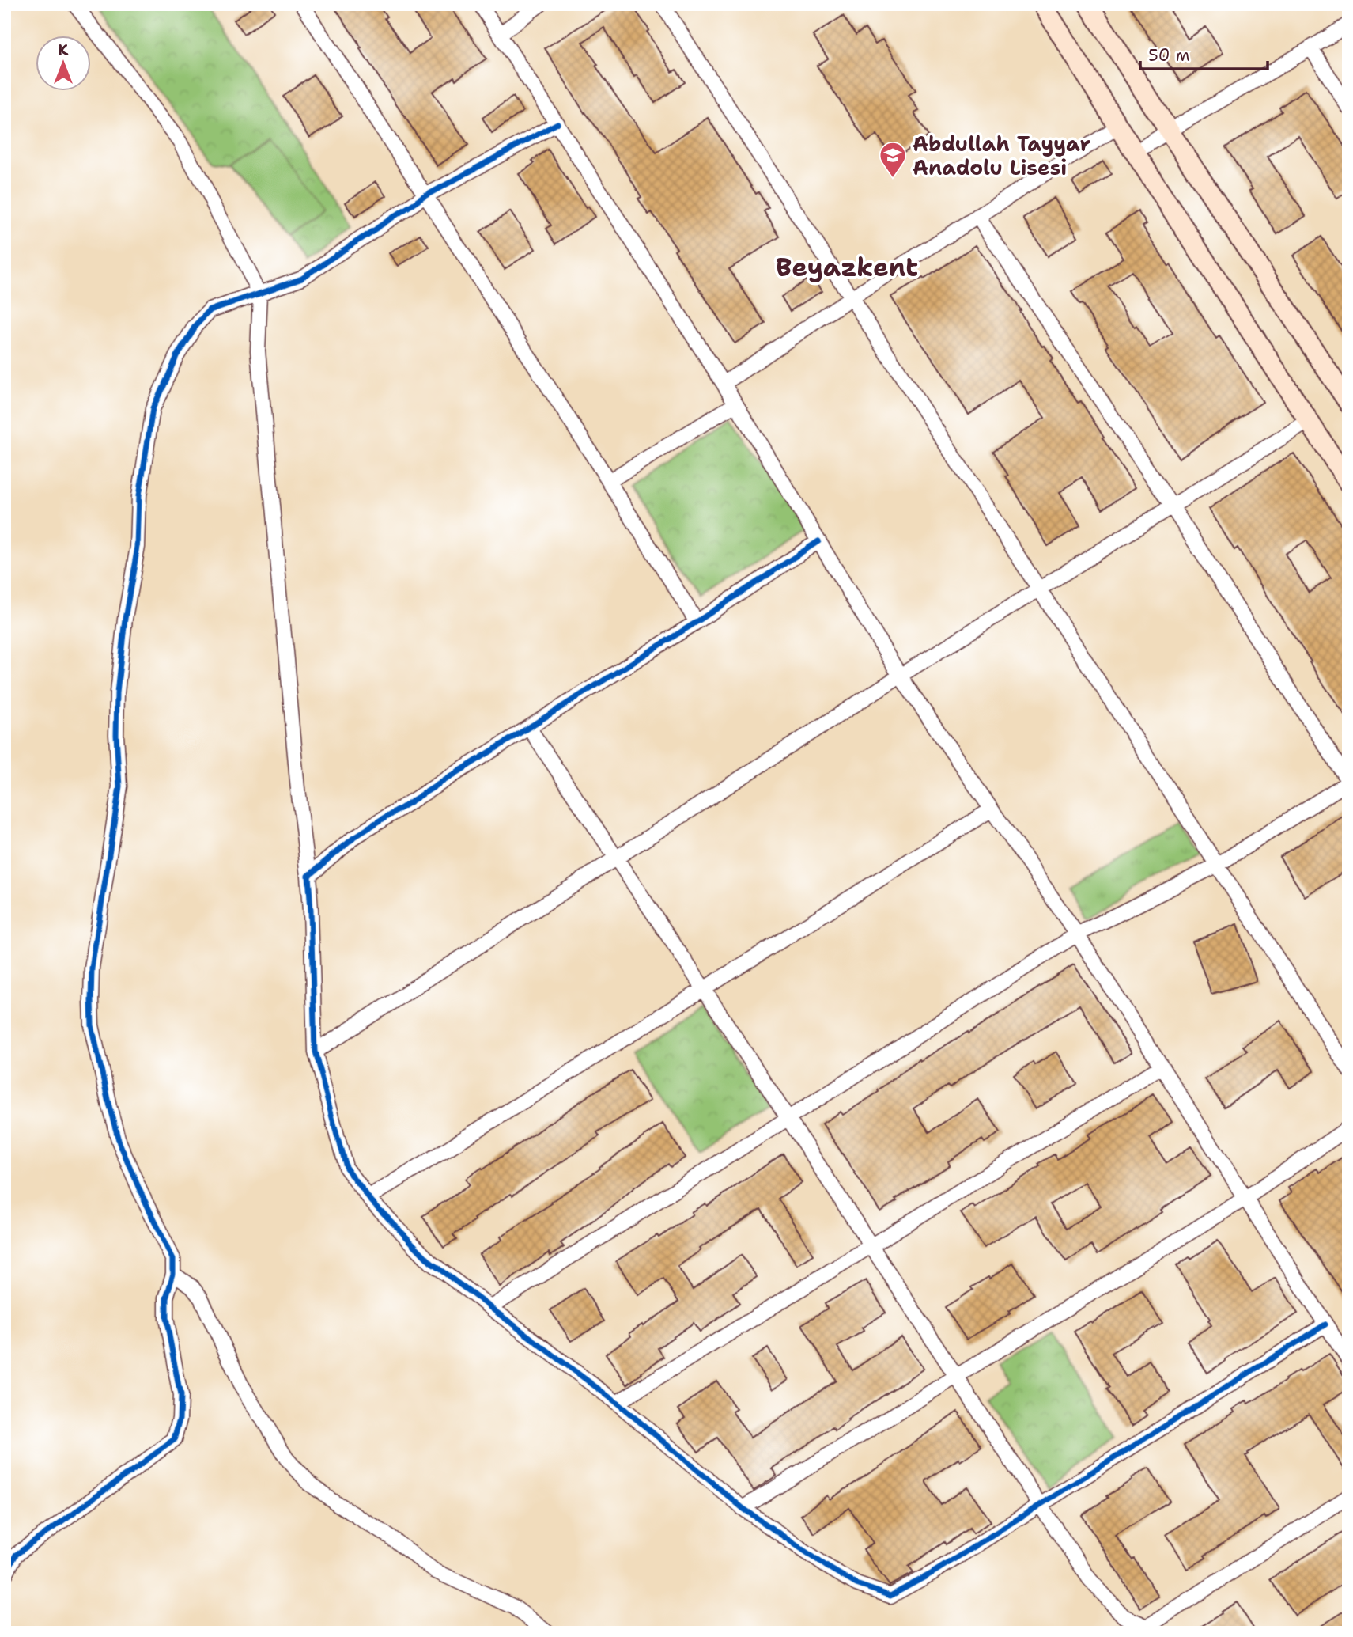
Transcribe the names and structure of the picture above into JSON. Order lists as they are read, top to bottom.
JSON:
{
  "districts": ["Beyazkent"],
  "places": {
    "school or university": ["Abdullah Tayyar Anadolu Lisesi"]
  },
  "scale_bar": "50 m",
  "north": "top"
}
